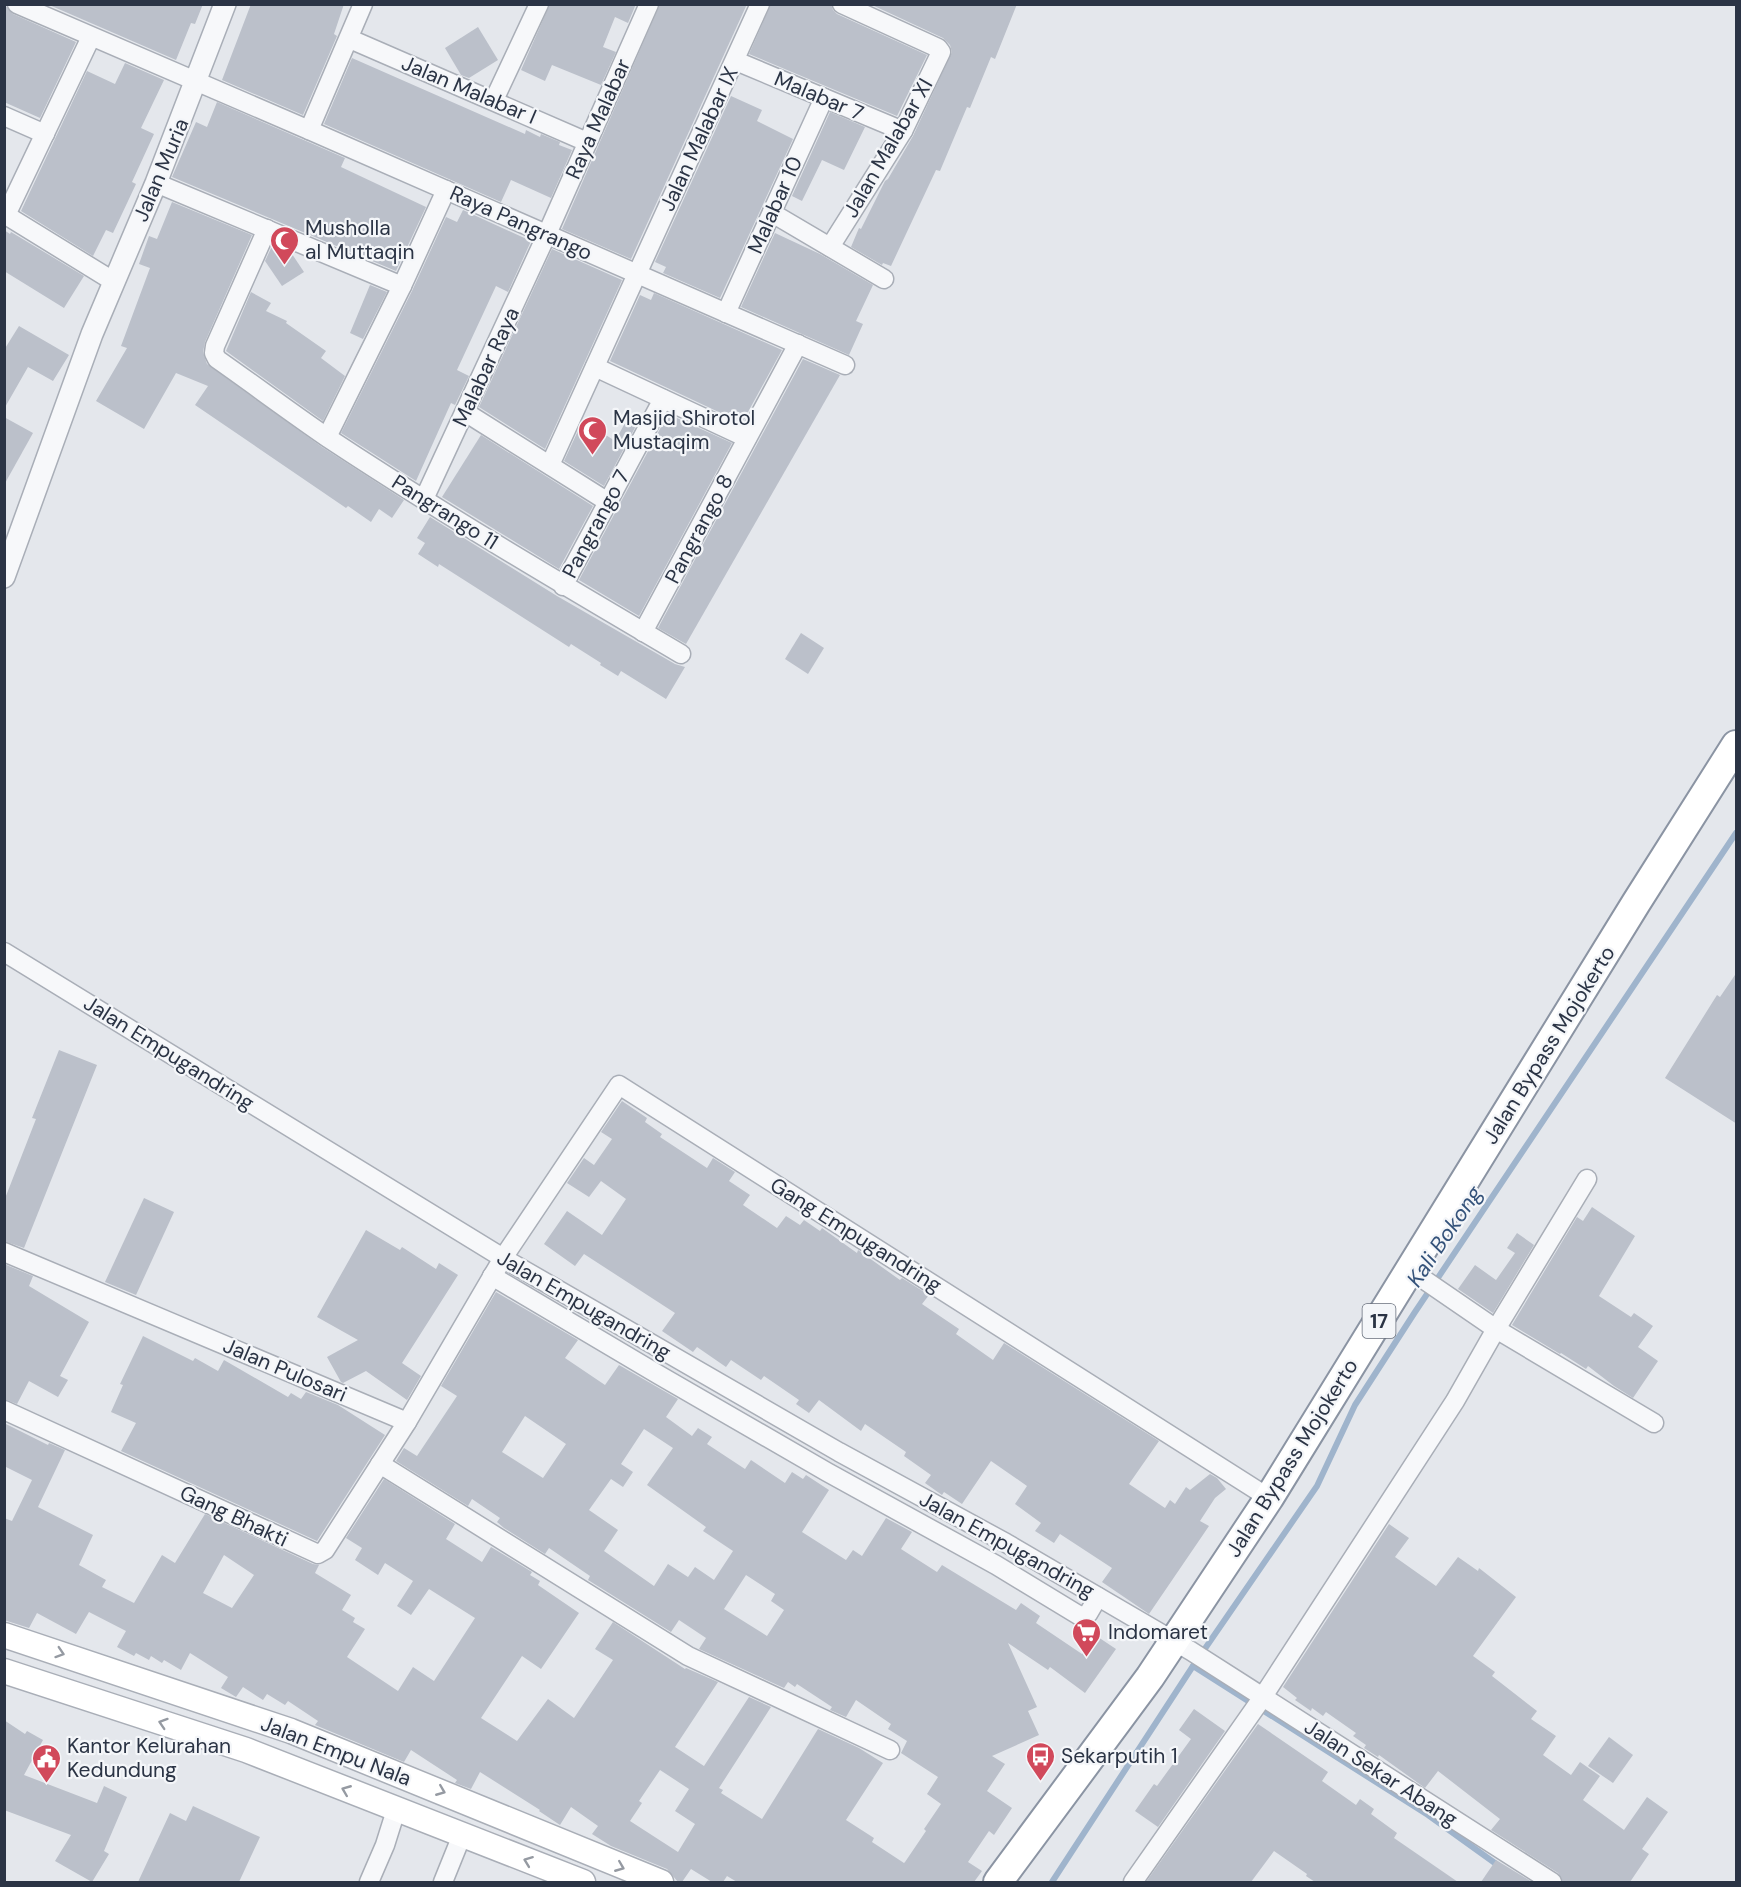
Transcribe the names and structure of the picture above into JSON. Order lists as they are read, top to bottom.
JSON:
{
  "streets": {
    "highway": ["Jalan Bypass Mojokerto", "17"],
    "main road": ["Jalan Empu Nala"],
    "street": [
      "Jalan Malabar I",
      "Malabar 7",
      "Raya Malabar",
      "Jalan Malabar IX",
      "Jalan Malabar XI",
      "Jalan Muria",
      "Malabar 10",
      "Raya Pangrango",
      "Malabar Raya",
      "Pangrango 11",
      "Pangrango 7",
      "Pangrango 8",
      "Jalan Empugandring",
      "Gang Empugandring",
      "Jalan Pulosari",
      "Gang Bhakti",
      "Jalan Sekar Abang"
    ]
  },
  "crossings": [
    ["Jalan Malabar I", "Raya Malabar"],
    ["Malabar 7", "Jalan Malabar IX"],
    ["Malabar 7", "Jalan Malabar XI"],
    ["Malabar 7", "Malabar 10"],
    ["Raya Malabar", "Raya Pangrango"],
    ["Raya Malabar", "Malabar Raya"],
    ["Jalan Malabar IX", "Raya Pangrango"],
    ["Jalan Muria", "Raya Pangrango"],
    ["Malabar 10", "Raya Pangrango"],
    ["Raya Pangrango", "Malabar Raya"],
    ["Raya Pangrango", "Pangrango 8"],
    ["Malabar Raya", "Pangrango 11"],
    ["Pangrango 11", "Pangrango 7"],
    ["Jalan Bypass Mojokerto", "Jalan Empugandring"],
    ["Jalan Bypass Mojokerto", "Gang Empugandring"],
    ["Jalan Empugandring", "Gang Empugandring"],
    ["Jalan Empugandring", "Jalan Sekar Abang"],
    ["Jalan Pulosari", "Gang Bhakti"]
  ],
  "water": ["Kali Bokong"],
  "places": {
    "mosque": ["Musholla al Muttaqin", "Masjid Shirotol Mustaqim"],
    "supermarket": ["Indomaret"],
    "bus stop": ["Sekarputih 1"],
    "public building": ["Kantor Kelurahan Kedundung"]
  }
}
